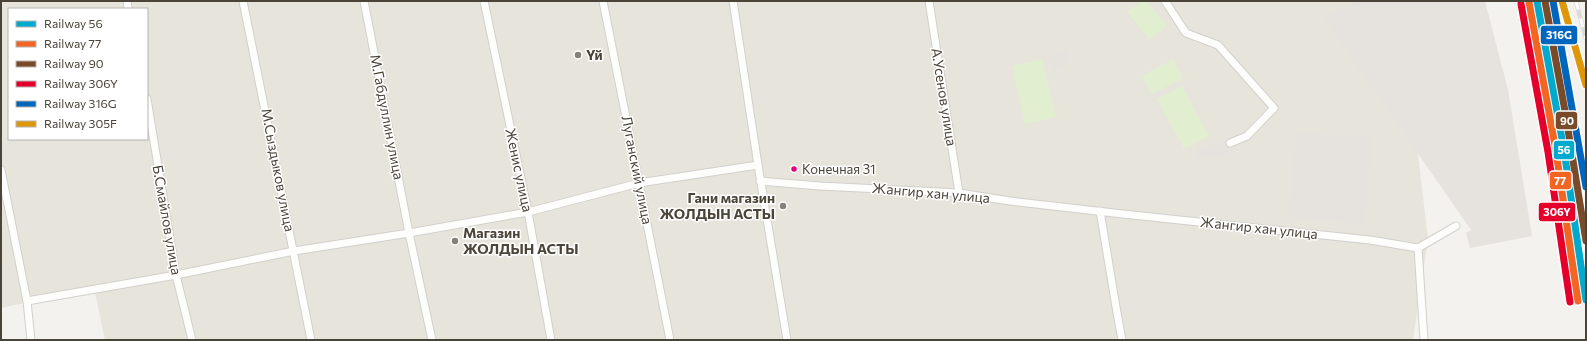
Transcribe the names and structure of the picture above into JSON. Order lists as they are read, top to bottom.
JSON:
{
  "streets": {
    "street": [
      "А.Усенов улица",
      "М.Габдуллин улица",
      "М.Сыздыков улица",
      "Женис улица",
      "Луганский улица",
      "Жангир хан улица",
      "Б.Смайлов улица"
    ]
  },
  "crossings": [
    ["А.Усенов улица", "Жангир хан улица"]
  ],
  "places": [
    "Үй",
    "Конечная 31",
    "Гани магазин ЖОЛДЫН АСТЫ",
    "Магазин ЖОЛДЫН АСТЫ"
  ],
  "lines": [
    "rail line 56",
    "rail line 90",
    "rail line 316G",
    "rail line 305F",
    "rail line 77",
    "rail line 306Y"
  ],
  "legend": [
    "Railway 56",
    "Railway 77",
    "Railway 90",
    "Railway 306Y",
    "Railway 316G",
    "Railway 305F"
  ]
}
